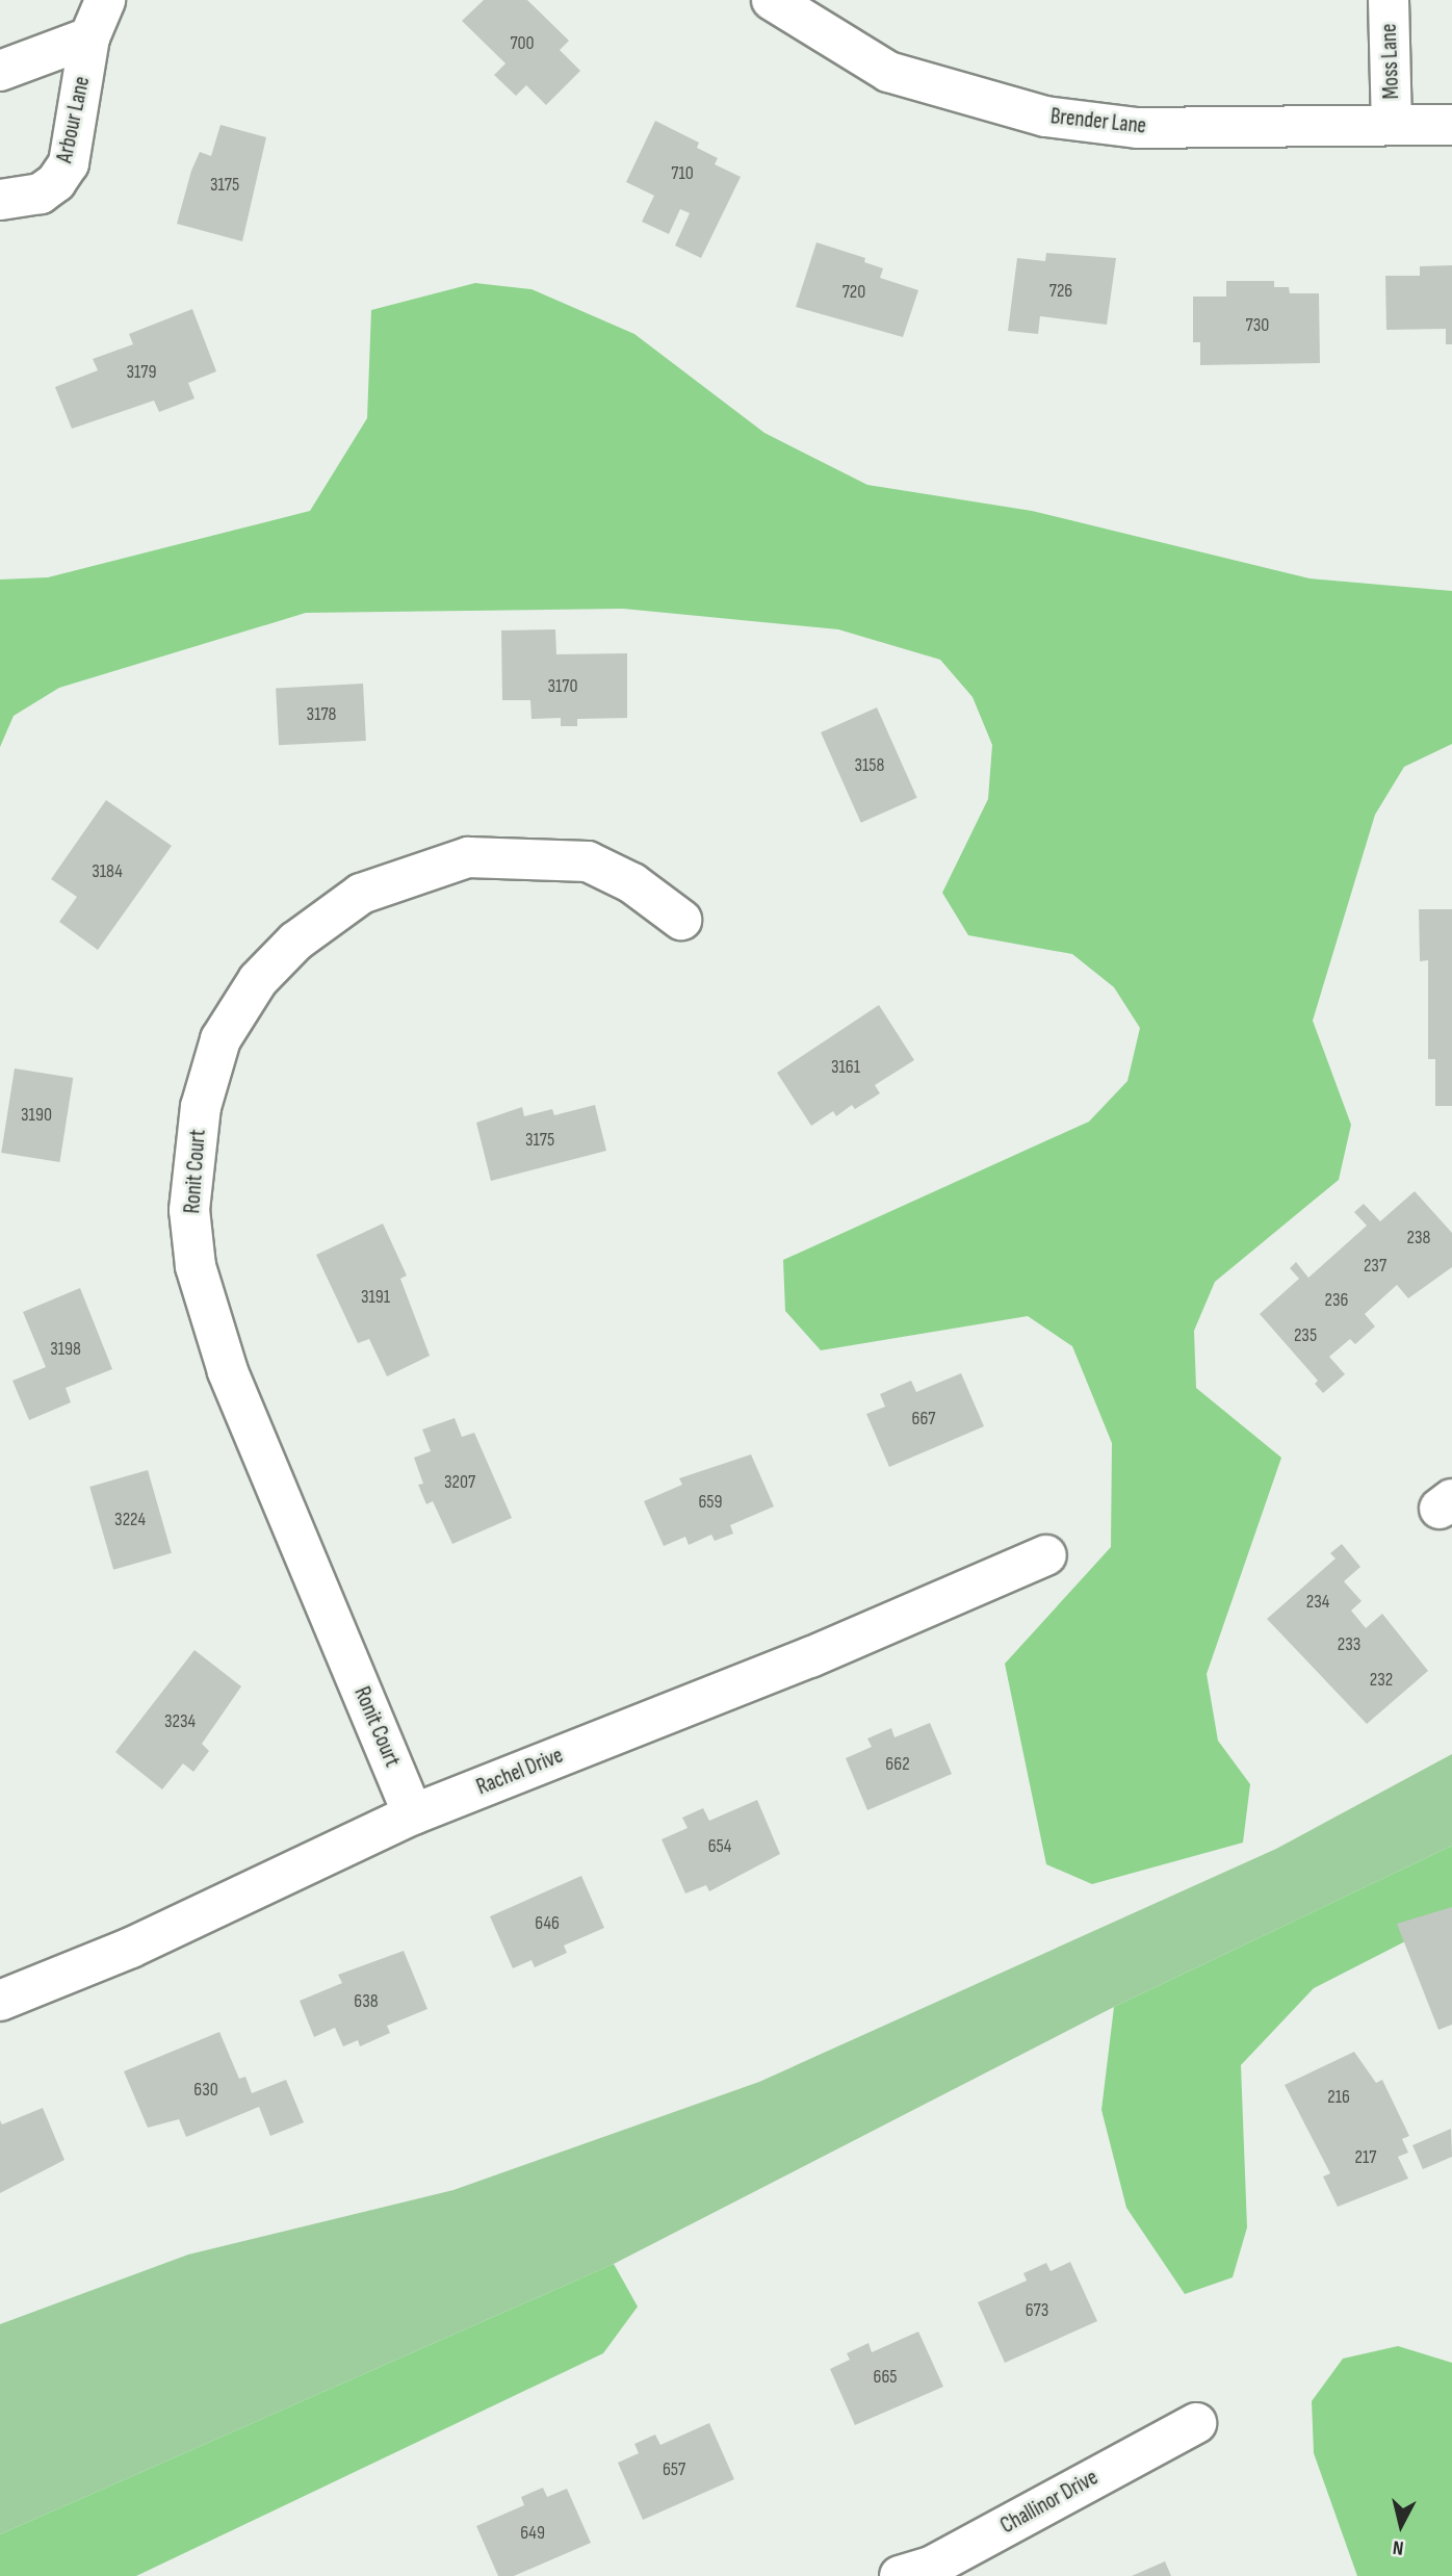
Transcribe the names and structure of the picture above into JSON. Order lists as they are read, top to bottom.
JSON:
{
  "streets": {
    "street": [
      "Moss Lane",
      "Arbour Lane",
      "Brender Lane",
      "Ronit Court",
      "Rachel Drive",
      "Challinor Drive"
    ]
  },
  "crossings": [
    ["Moss Lane", "Brender Lane"],
    ["Ronit Court", "Rachel Drive"]
  ],
  "house_numbers": [
    "700",
    "710",
    "3175",
    "726",
    "720",
    "730",
    "3179",
    "3170",
    "3178",
    "3158",
    "3184",
    "3161",
    "3190",
    "3175",
    "238",
    "237",
    "3191",
    "236",
    "235",
    "3198",
    "667",
    "3207",
    "659",
    "3224",
    "234",
    "233",
    "232",
    "3234",
    "662",
    "654",
    "646",
    "638",
    "630",
    "216",
    "217",
    "673",
    "665",
    "657",
    "649"
  ],
  "north": "bottom"
}
